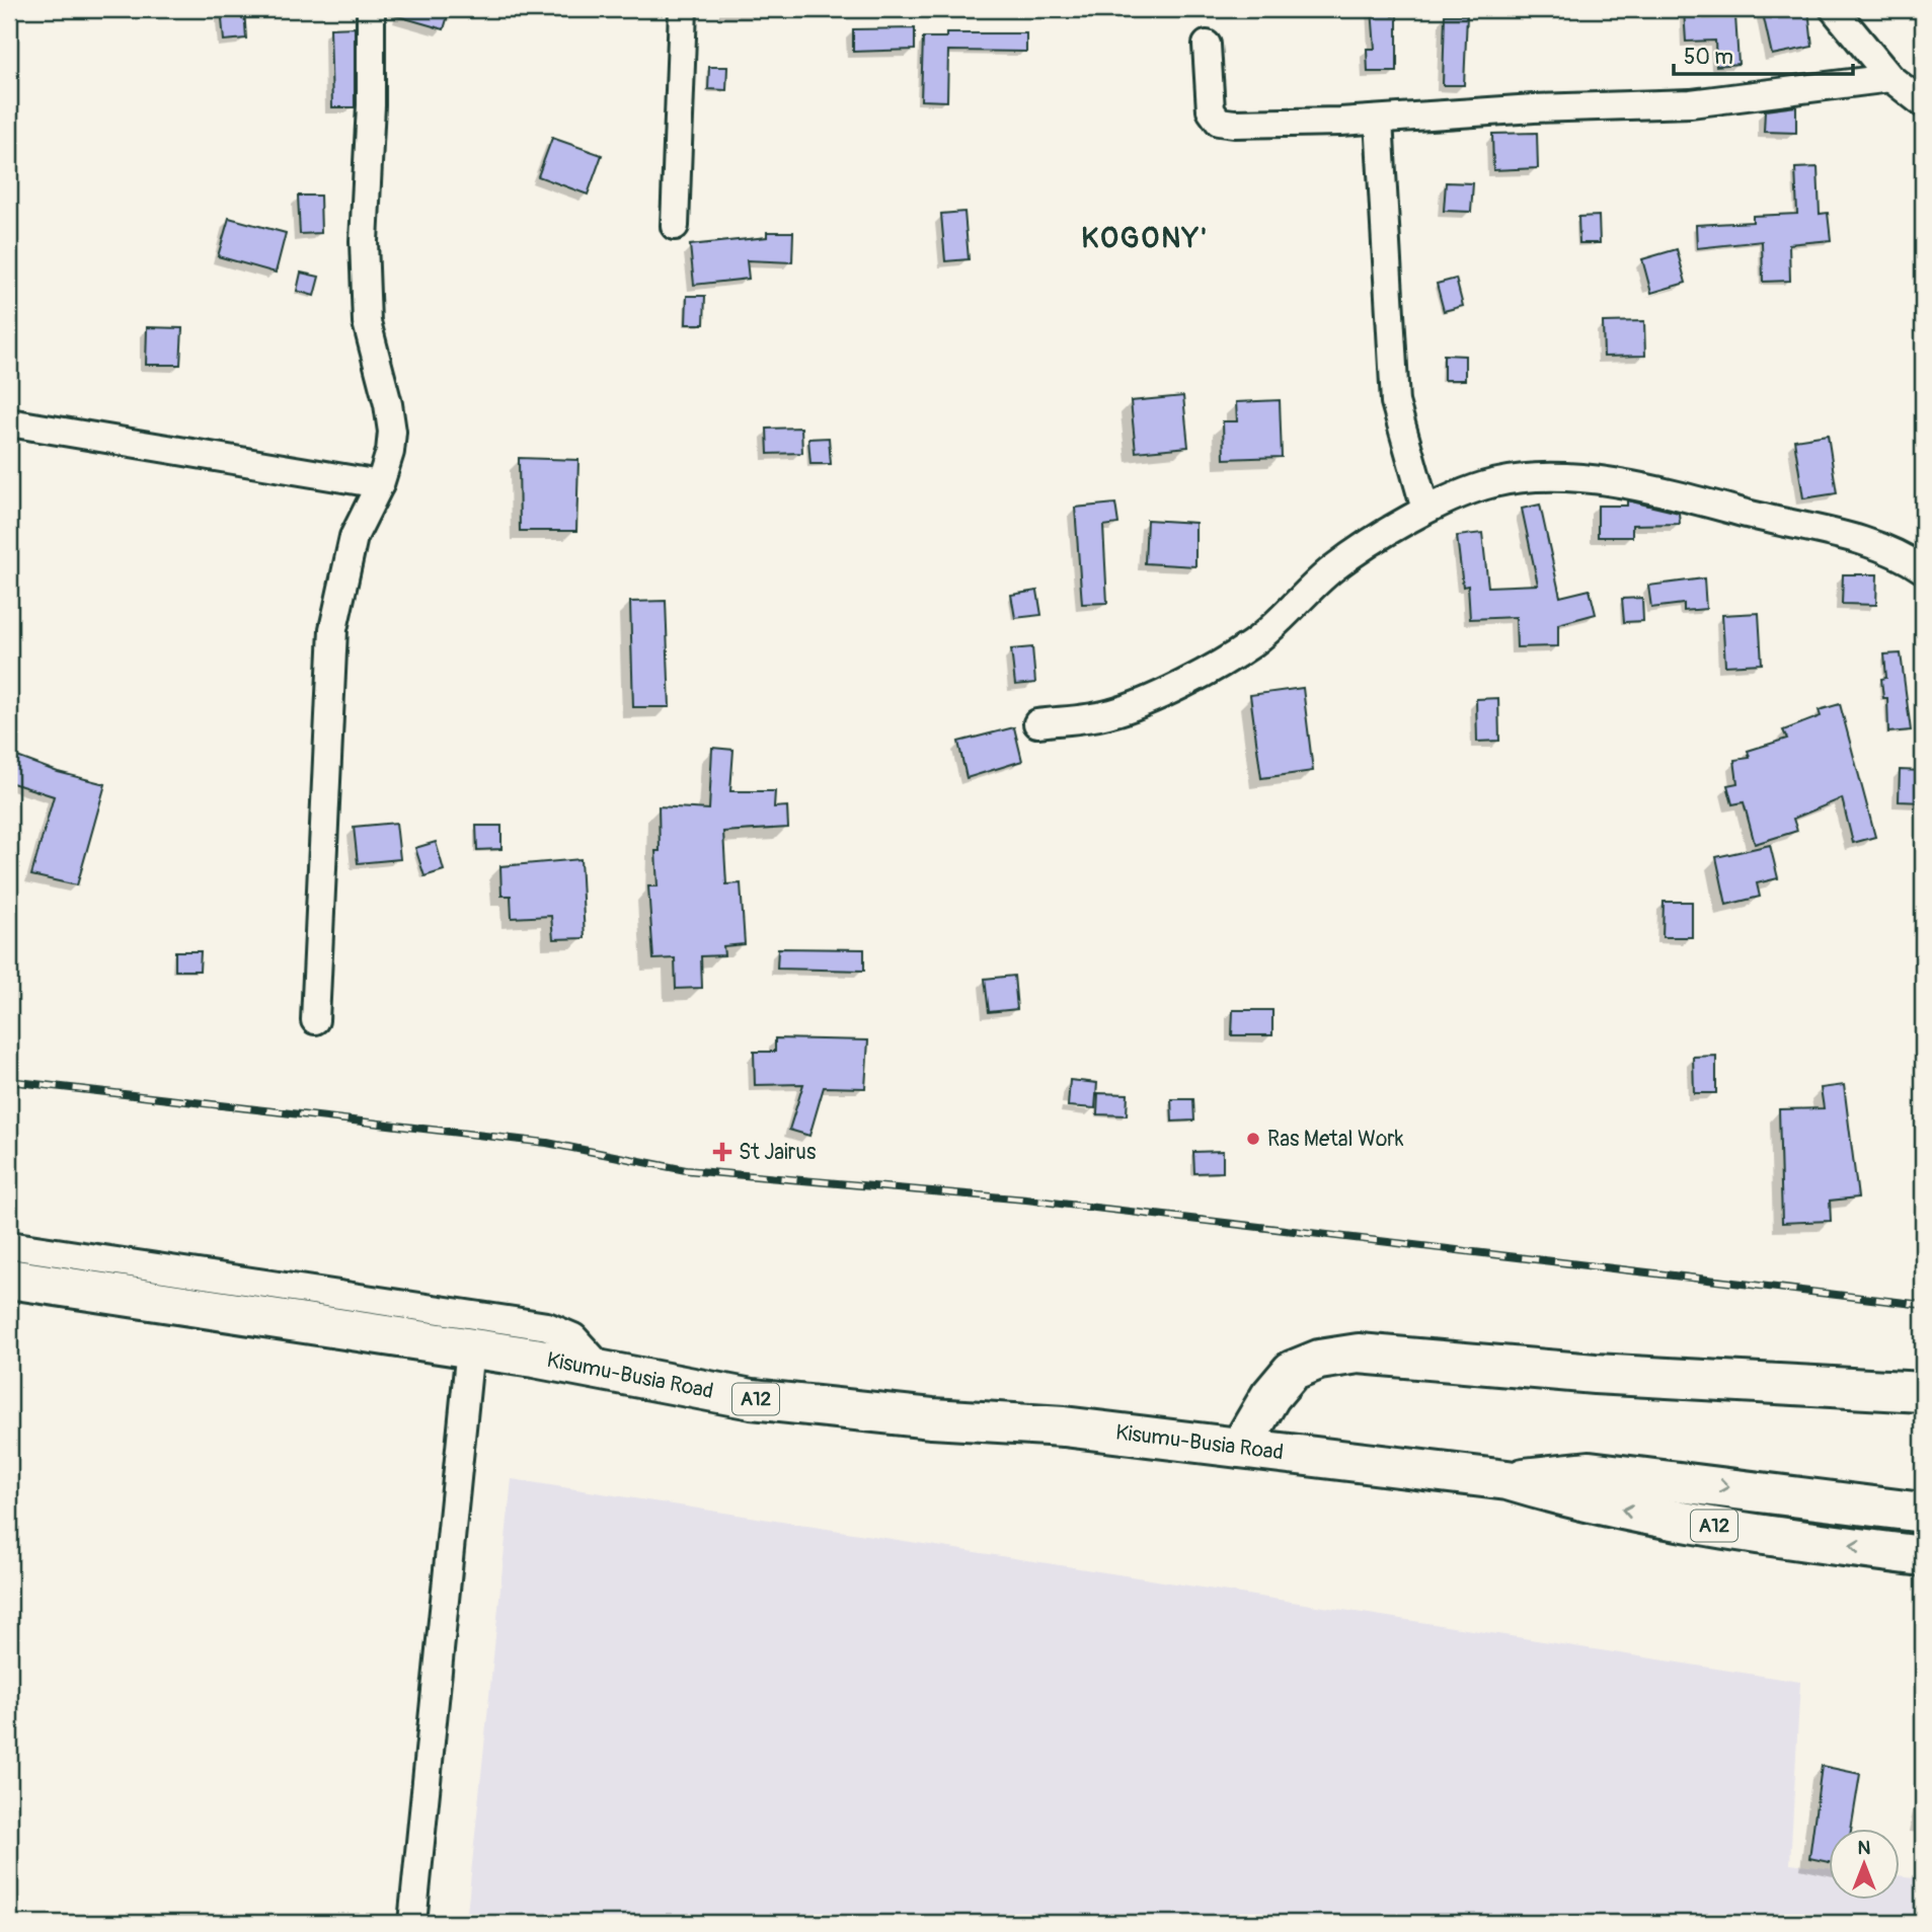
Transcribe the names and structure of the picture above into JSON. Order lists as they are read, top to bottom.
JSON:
{
  "streets": {
    "main road": ["Kisumu-Busia Road", "A12"]
  },
  "crossings": [
    ["Kisumu-Busia Road", "A12"]
  ],
  "districts": ["KOGONY'"],
  "places": {
    "other": ["Ras Metal Work"],
    "health": ["St Jairus"]
  },
  "scale_bar": "50 m",
  "north": "top"
}
